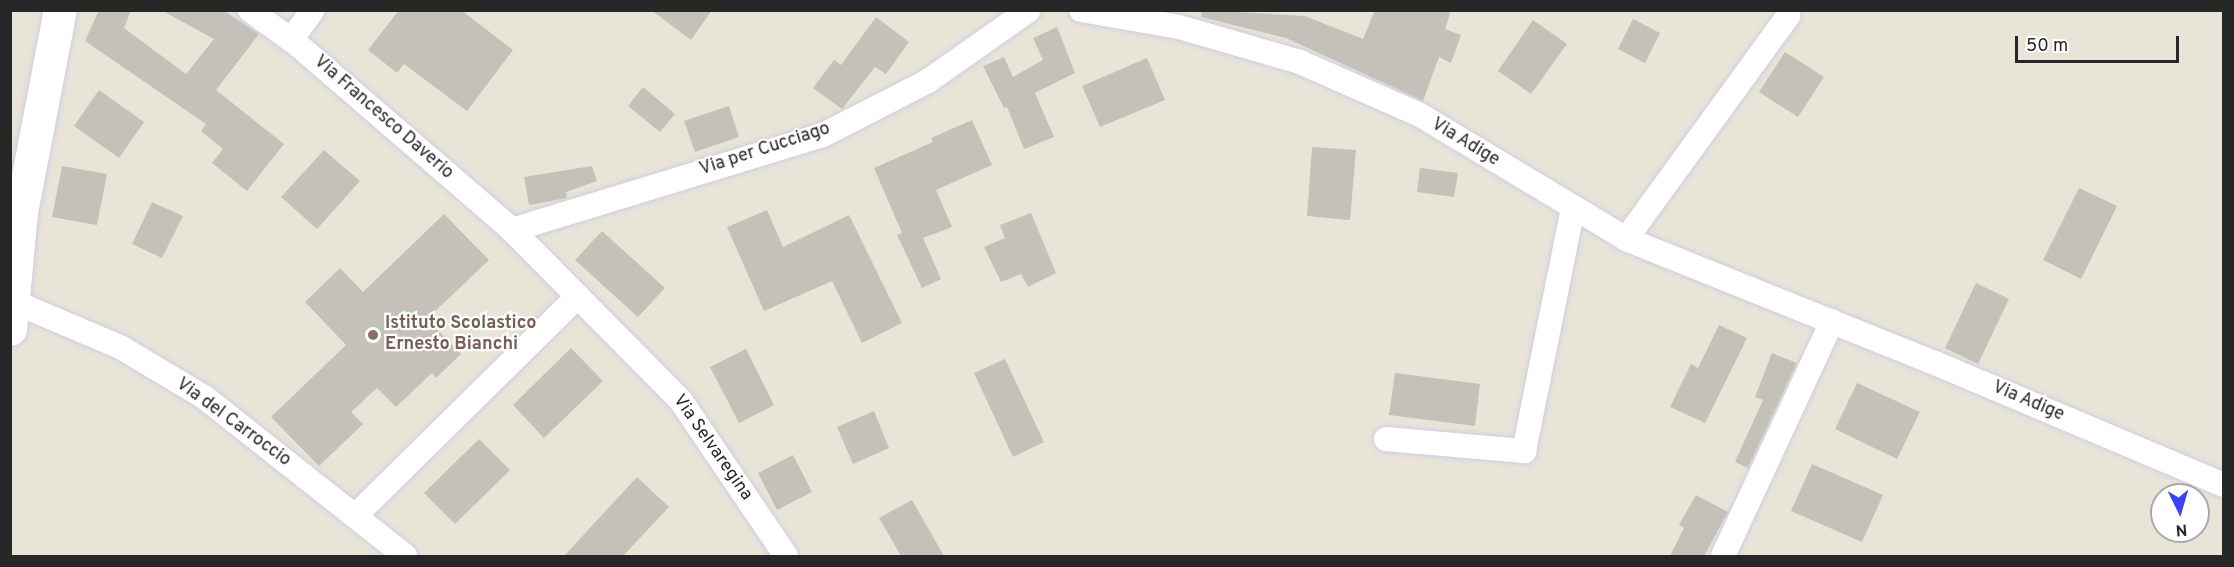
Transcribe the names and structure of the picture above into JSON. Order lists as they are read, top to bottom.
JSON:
{
  "streets": {
    "street": [
      "Via Francesco Daverio",
      "Via Adige",
      "Via per Cucciago",
      "Via del Carroccio",
      "Via Selvaregina"
    ]
  },
  "crossings": [
    ["Via Francesco Daverio", "Via per Cucciago"],
    ["Via Francesco Daverio", "Via Selvaregina"],
    ["Via per Cucciago", "Via Selvaregina"]
  ],
  "places": ["Istituto Scolastico Ernesto Bianchi"],
  "scale_bar": "50 m",
  "north": "bottom"
}
